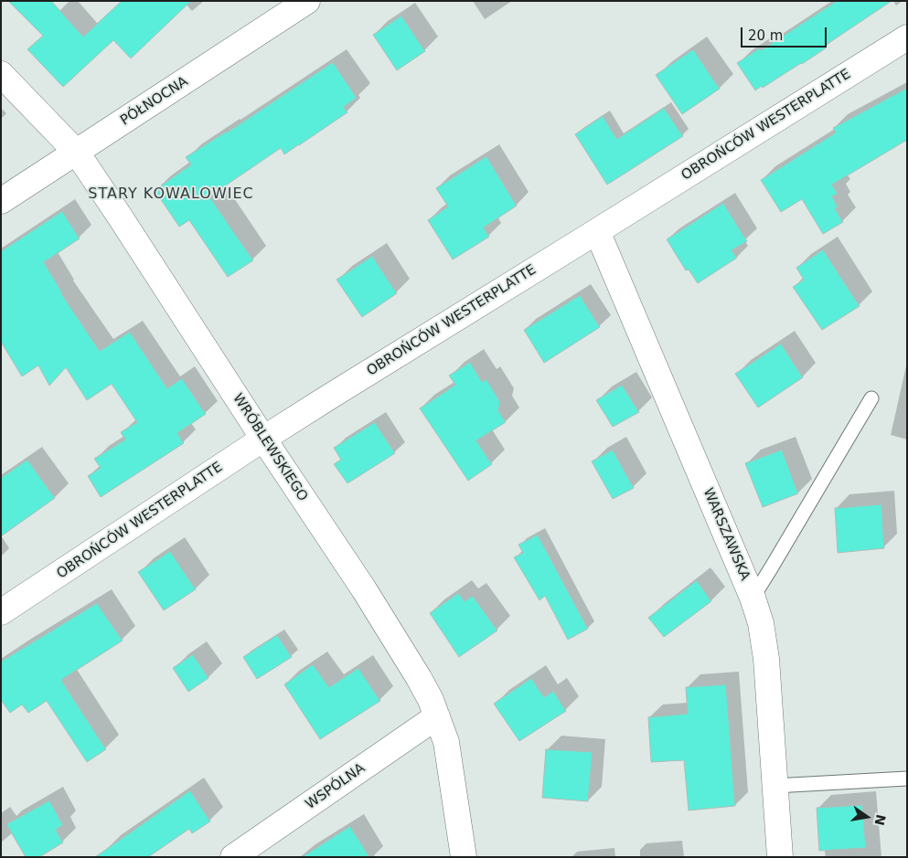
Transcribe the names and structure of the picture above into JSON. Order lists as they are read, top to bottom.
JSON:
{
  "streets": {
    "street": [
      "PÓŁNOCNA",
      "OBROŃCÓW WESTERPLATTE",
      "WRÓBLEWSKIEGO",
      "WARSZAWSKA",
      "WSPÓLNA"
    ]
  },
  "crossings": [
    ["PÓŁNOCNA", "WRÓBLEWSKIEGO"],
    ["OBROŃCÓW WESTERPLATTE", "WRÓBLEWSKIEGO"],
    ["OBROŃCÓW WESTERPLATTE", "WARSZAWSKA"],
    ["WRÓBLEWSKIEGO", "WSPÓLNA"]
  ],
  "districts": ["STARY KOWALOWIEC"],
  "scale_bar": "20 m",
  "north": "right"
}
